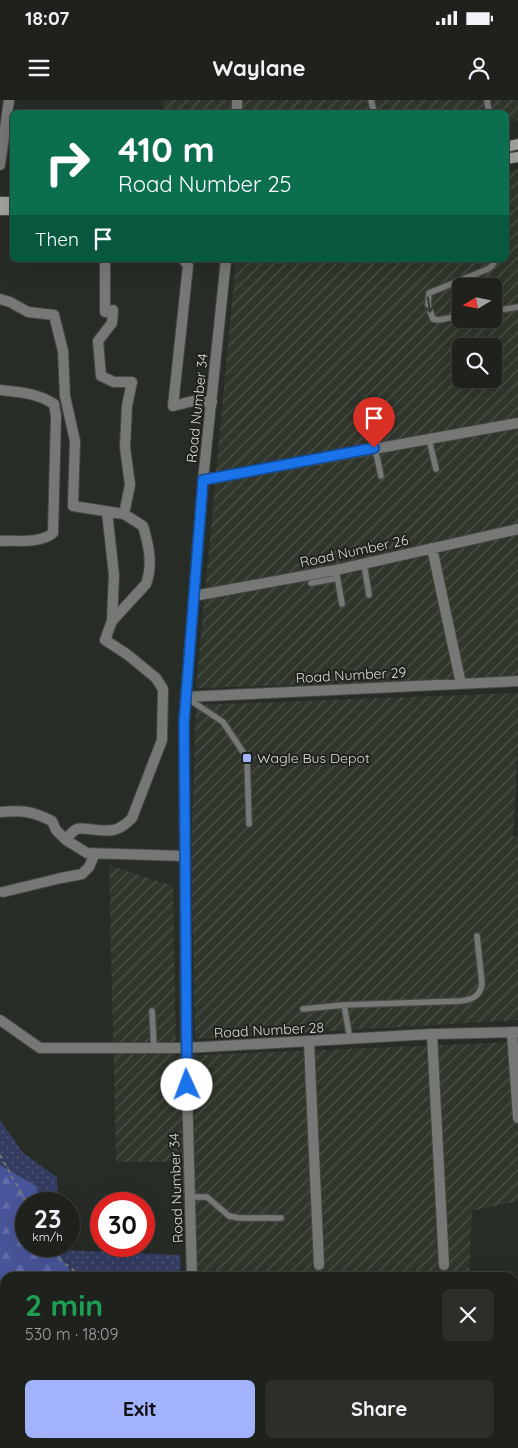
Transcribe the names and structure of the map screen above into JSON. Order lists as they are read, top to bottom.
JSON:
{
  "streets": {
    "street": [
      "Road Number 34",
      "Road Number 26",
      "Road Number 29",
      "Road Number 28"
    ]
  },
  "crossings": [
    ["Road Number 34", "Road Number 26"],
    ["Road Number 34", "Road Number 29"],
    ["Road Number 34", "Road Number 28"]
  ],
  "places": {
    "transit": ["Wagle Bus Depot"]
  },
  "north": "left",
  "page": {
    "status": "18:07",
    "header": "Waylane",
    "turn": ["410 m", "Road Number 25"],
    "then": "Then",
    "speed": "23 km/h",
    "limit": "30",
    "heading": ["2 min", "530 m · 18:09"],
    "buttons": ["Exit", "Share"]
  }
}
